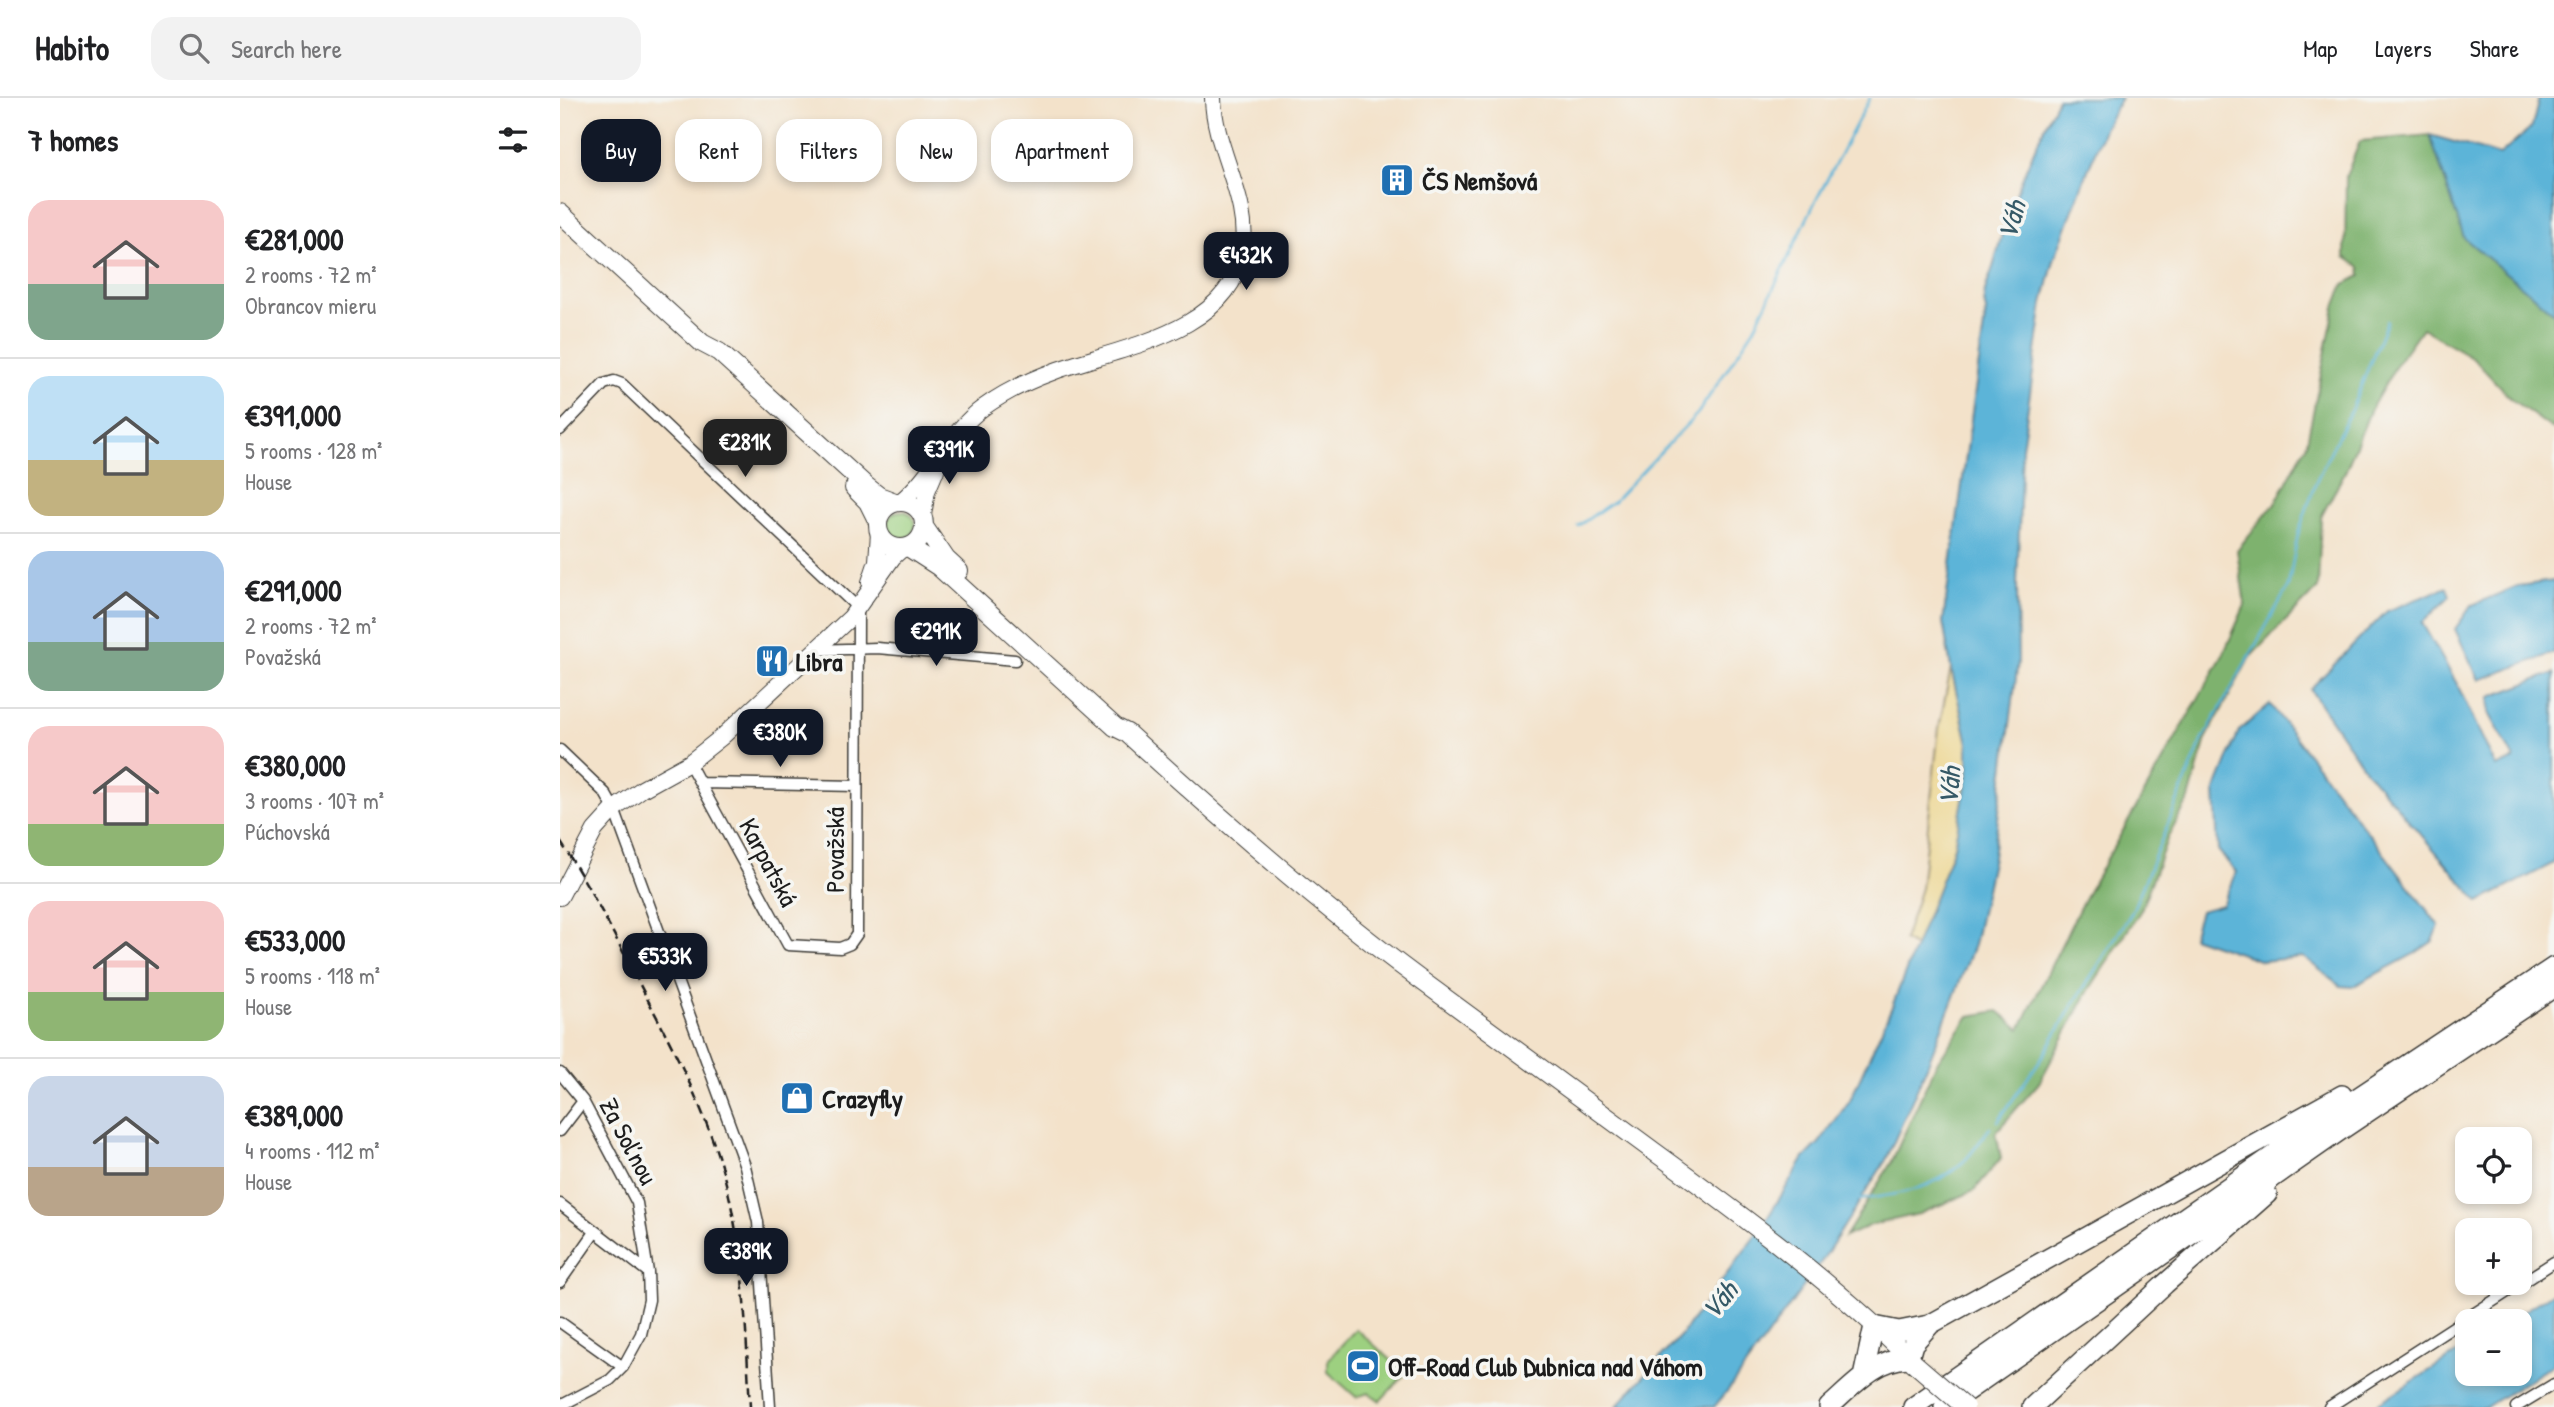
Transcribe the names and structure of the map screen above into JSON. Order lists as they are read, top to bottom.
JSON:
{
  "streets": {
    "street": ["Považská", "Karpatská", "Za Soľnou"]
  },
  "crossings": [
    ["Považská", "Karpatská"]
  ],
  "water": ["Váh"],
  "places": {
    "building": ["ČS Nemšová"],
    "restaurant": ["Libra"],
    "shop": ["Crazyfly"],
    "sports": ["Off-Road Club Dubnica nad Váhom"]
  },
  "page": {
    "header": "Habito",
    "search": "Search here",
    "nav": ["Map", "Layers", "Share"],
    "heading": "7 homes",
    "chip": [
      "Buy",
      "Rent",
      "Filters",
      "New",
      "Apartment"
    ],
    "list": [
      {
        "name": "€281,000",
        "note": "2 rooms · 72 m² · Obrancov mieru"
      },
      {
        "name": "€391,000",
        "note": "5 rooms · 128 m² · House"
      },
      {
        "name": "€291,000",
        "note": "2 rooms · 72 m² · Považská"
      },
      {
        "name": "€380,000",
        "note": "3 rooms · 107 m² · Púchovská"
      },
      {
        "name": "€533,000",
        "note": "5 rooms · 118 m² · House"
      },
      {
        "name": "€389,000",
        "note": "4 rooms · 112 m² · House"
      }
    ],
    "price": [
      "€432K",
      "€281K",
      "€391K",
      "€291K",
      "€380K",
      "€533K",
      "€389K"
    ],
    "map_buttons": ["+", "−"]
  }
}
